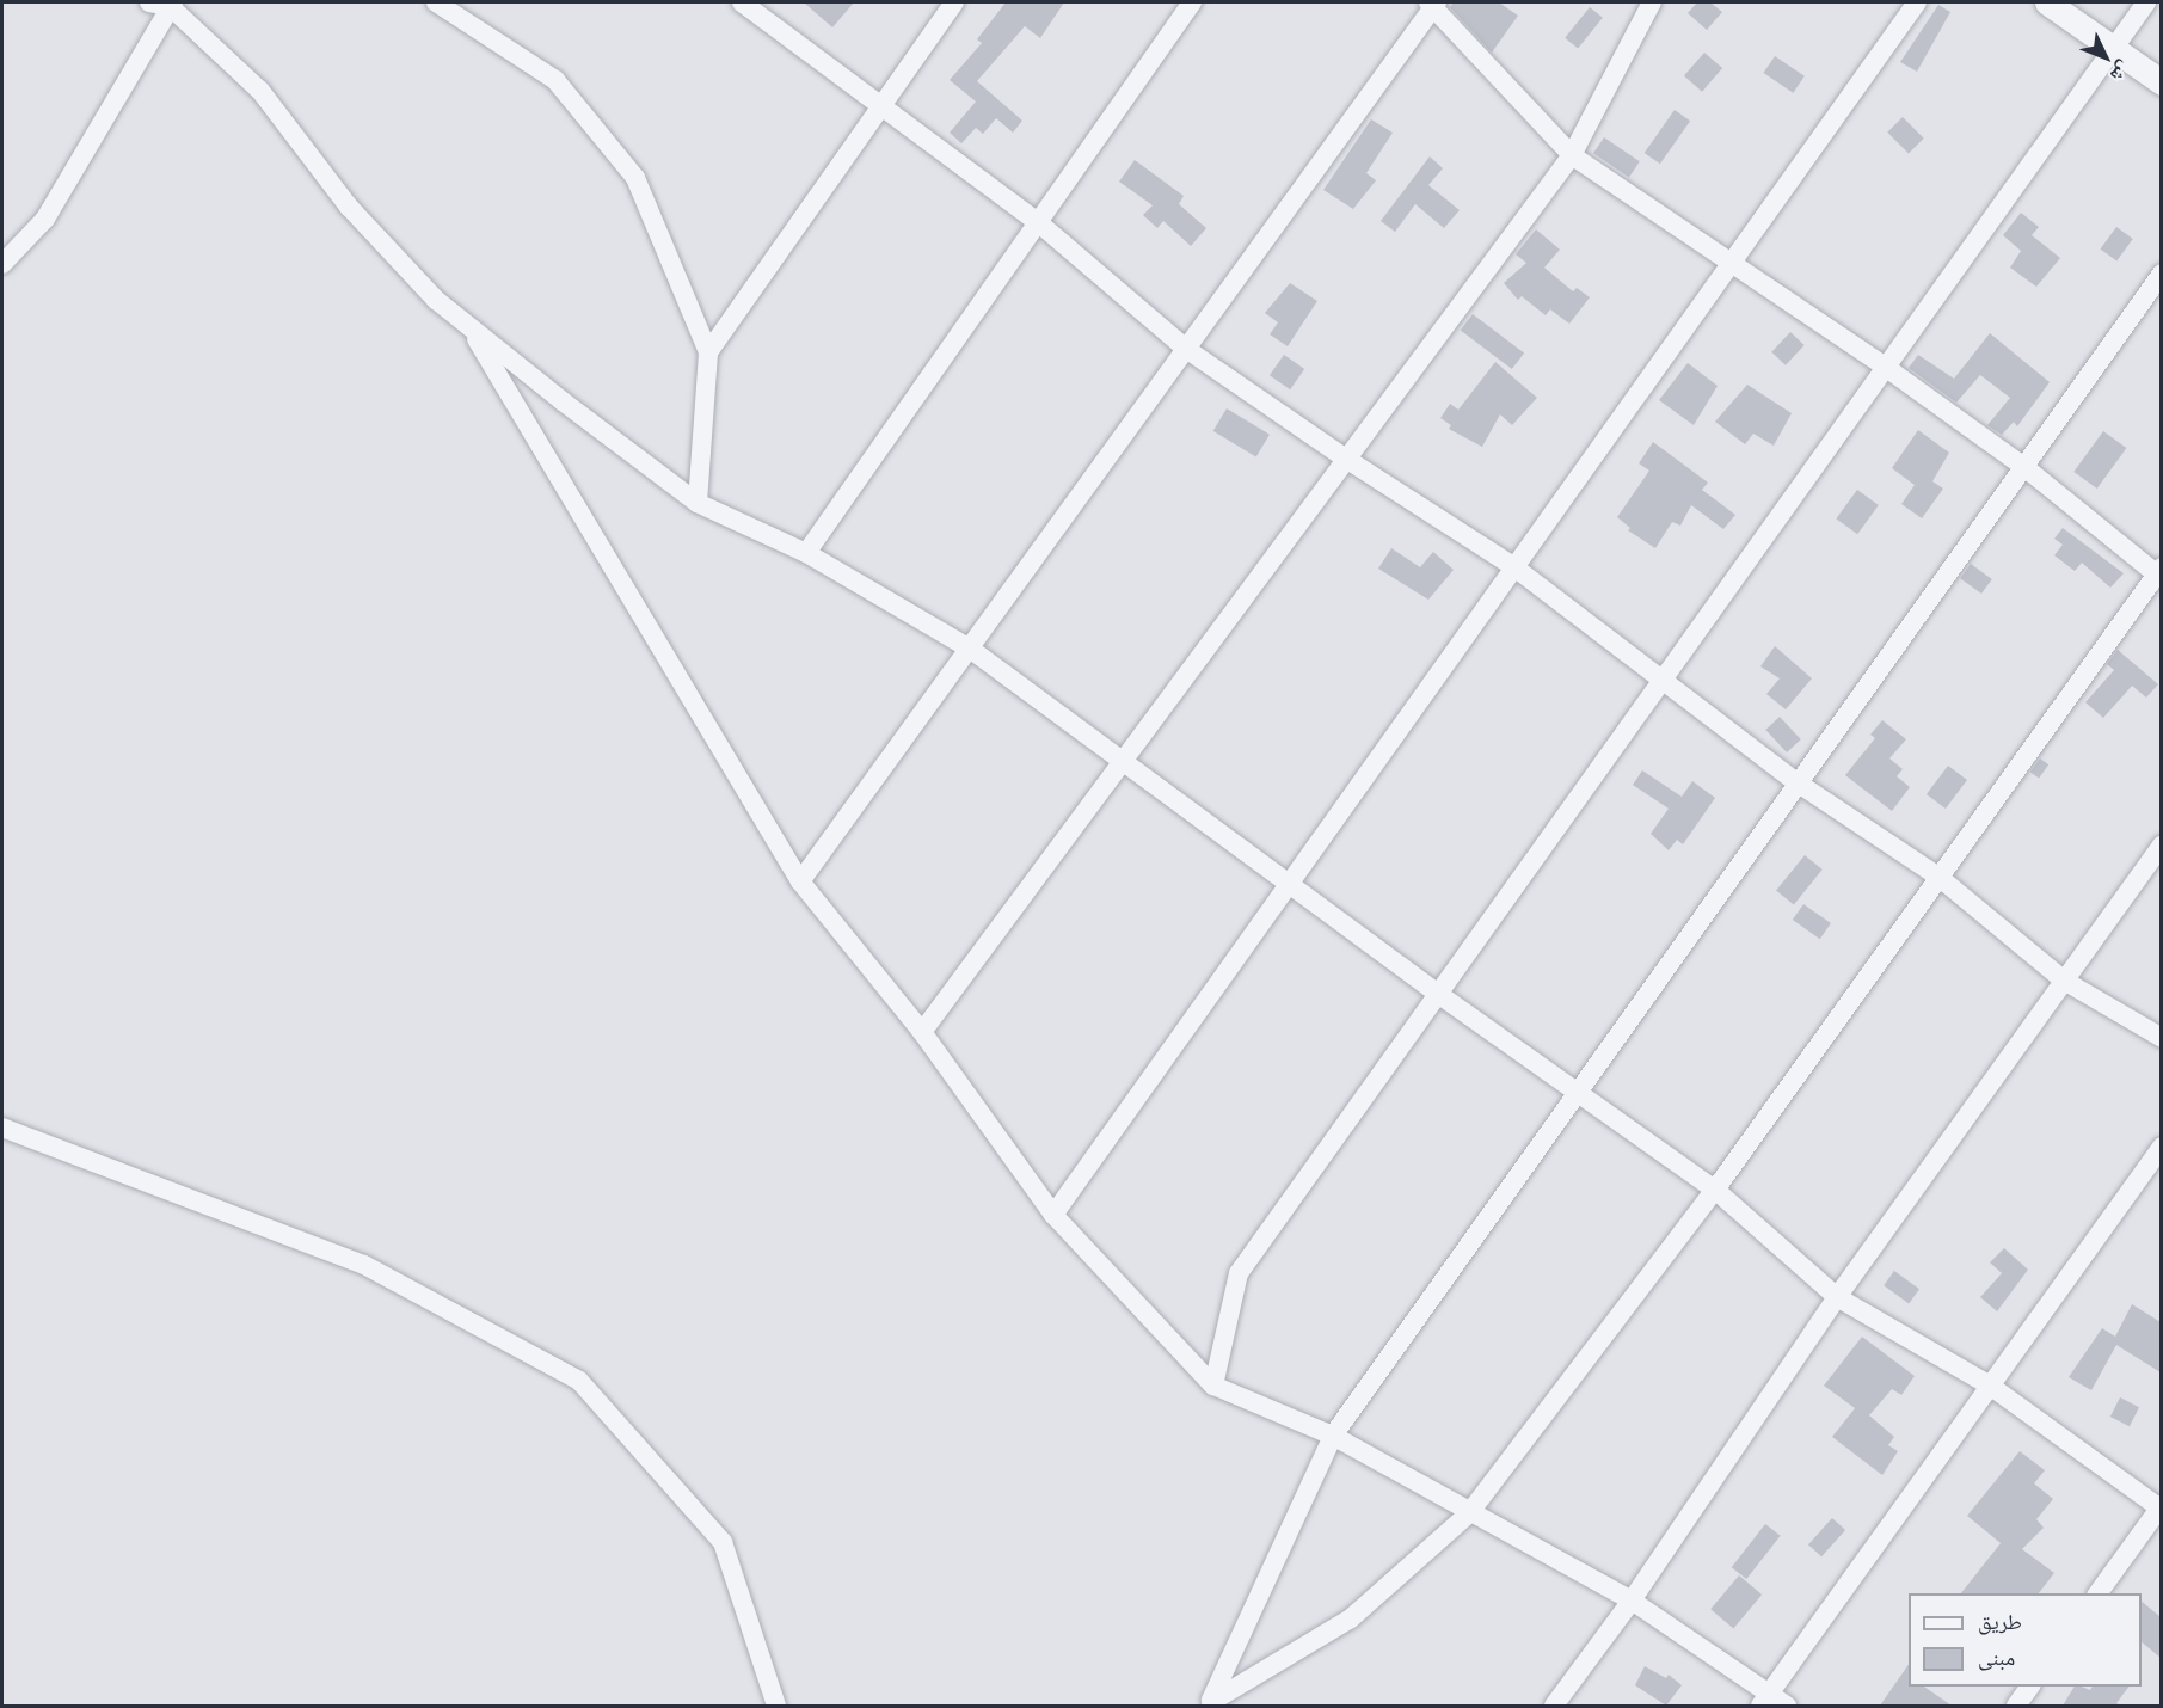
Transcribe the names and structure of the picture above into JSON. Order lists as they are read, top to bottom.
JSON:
{
  "legend": ["طريق", "مبنى"],
  "north": "bottom right"
}
